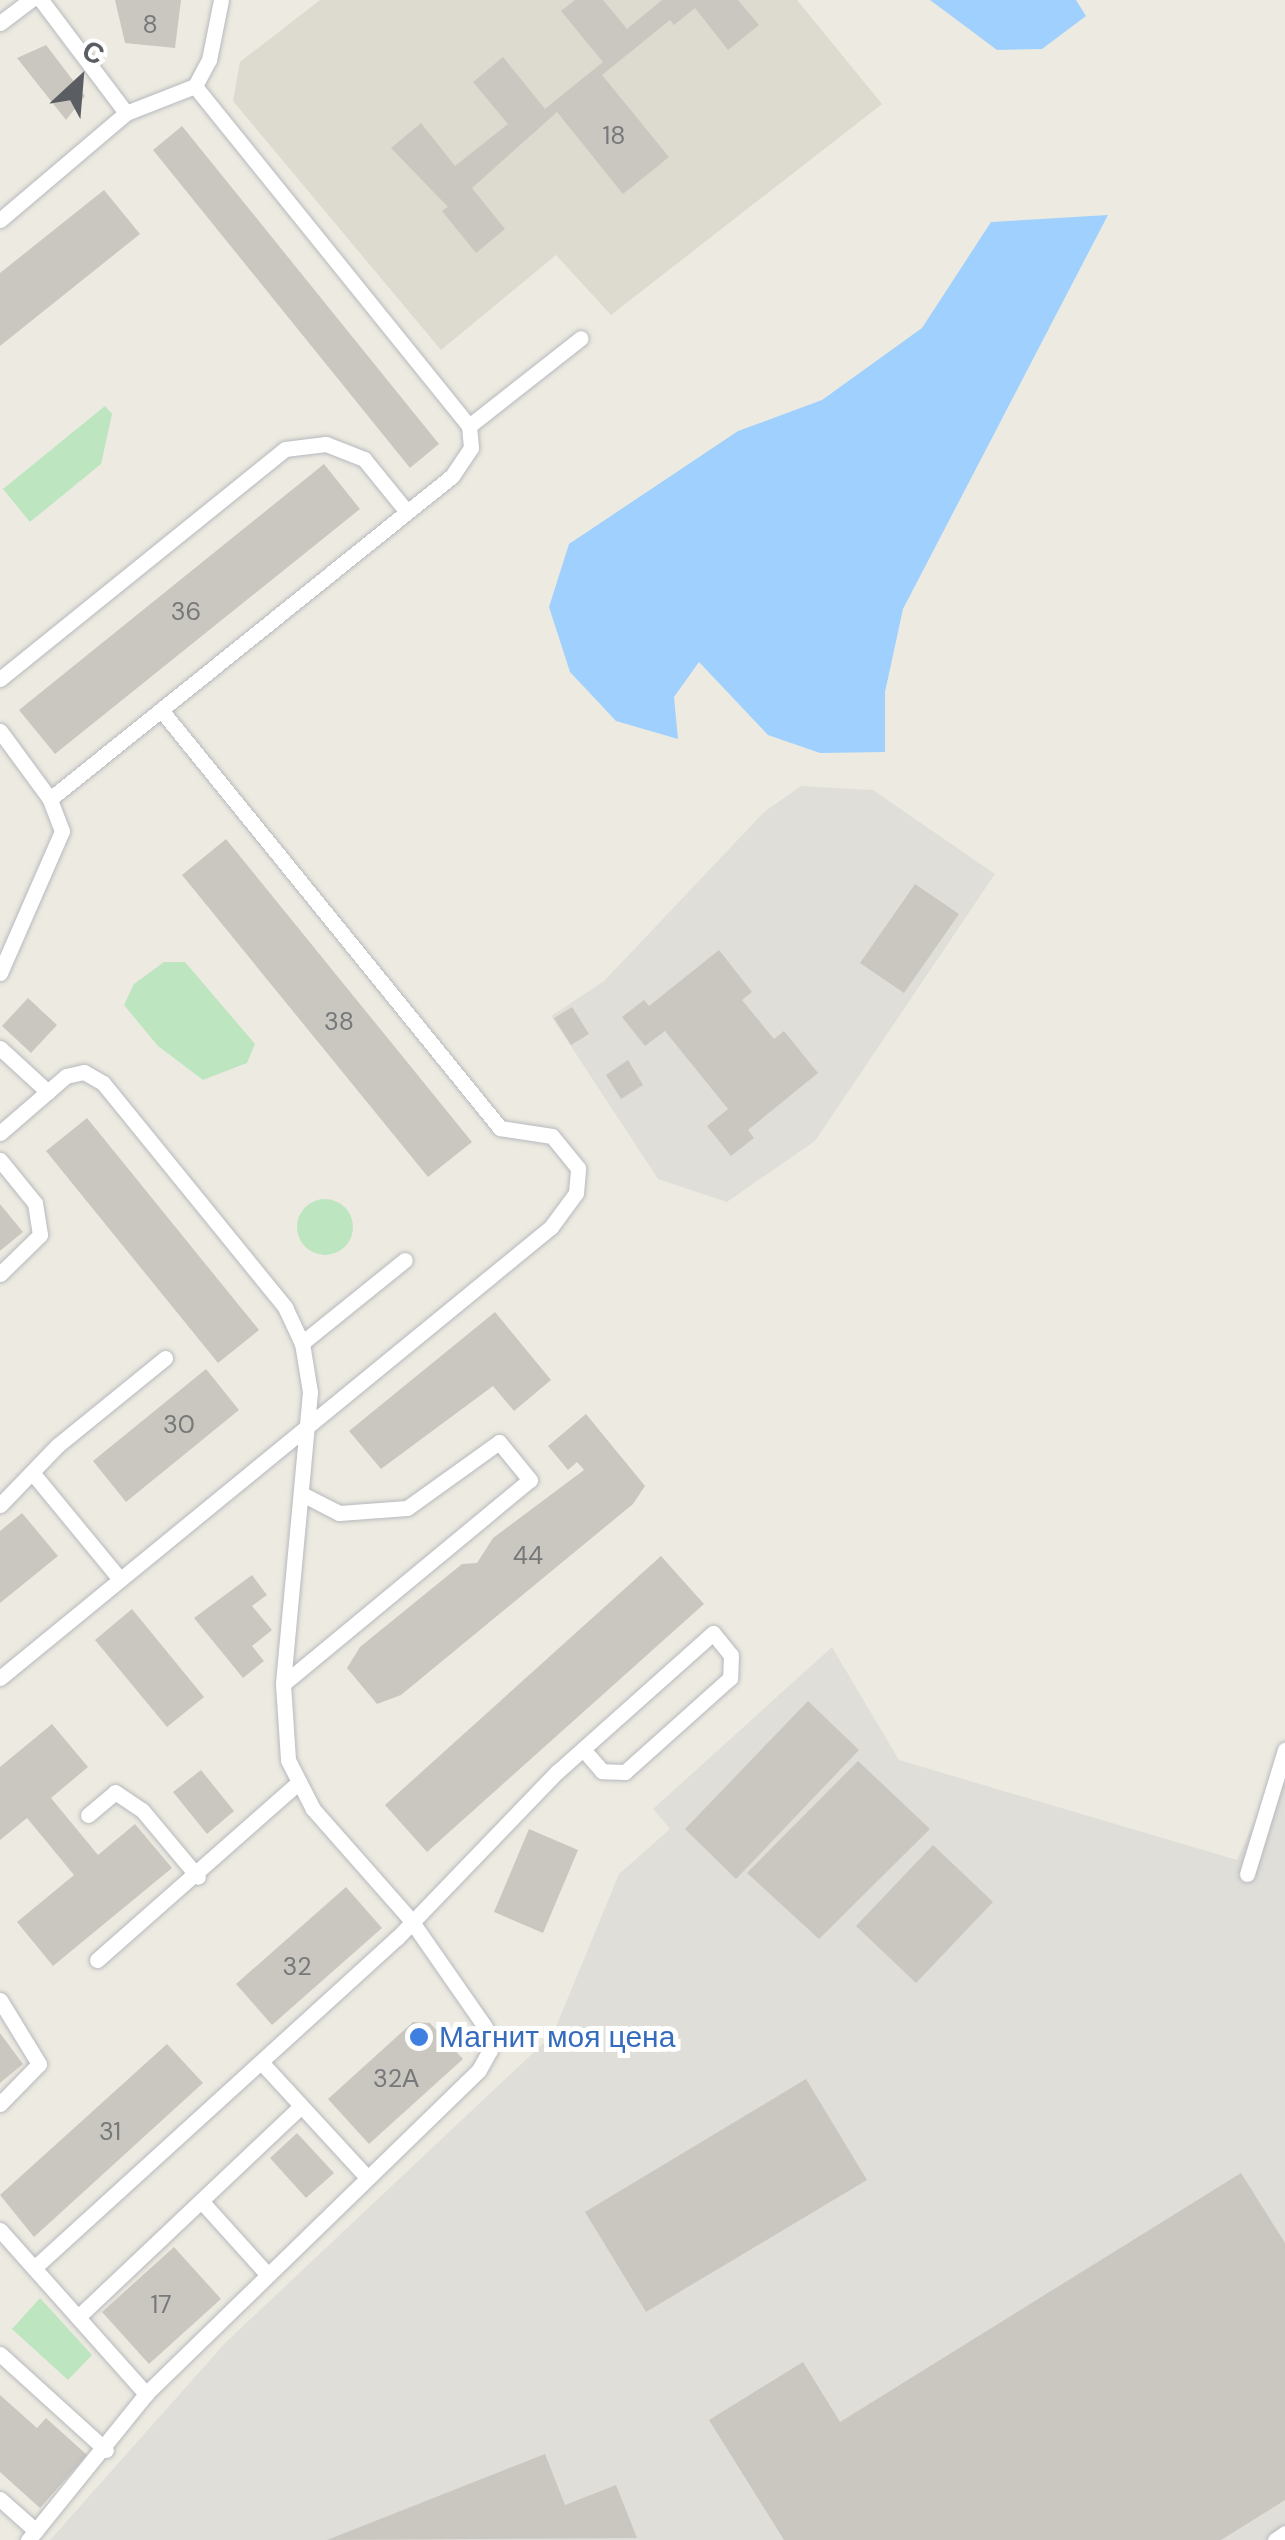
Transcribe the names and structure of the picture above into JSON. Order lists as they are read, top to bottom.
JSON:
{
  "places": ["Магнит моя цена"],
  "house_numbers": [
    "8",
    "18",
    "36",
    "38",
    "30",
    "44",
    "32",
    "32А",
    "31",
    "17"
  ],
  "north": "top right"
}
